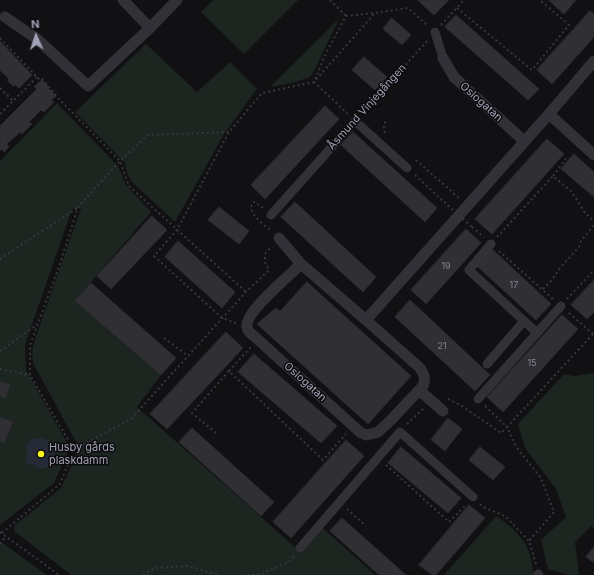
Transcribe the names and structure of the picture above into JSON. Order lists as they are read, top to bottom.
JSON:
{
  "streets": {
    "street": ["Oslogatan", "Åsmund Vinjegången"]
  },
  "places": ["Husby gårds plaskdamm"],
  "house_numbers": [
    "19",
    "17",
    "21",
    "15"
  ],
  "north": "top"
}
